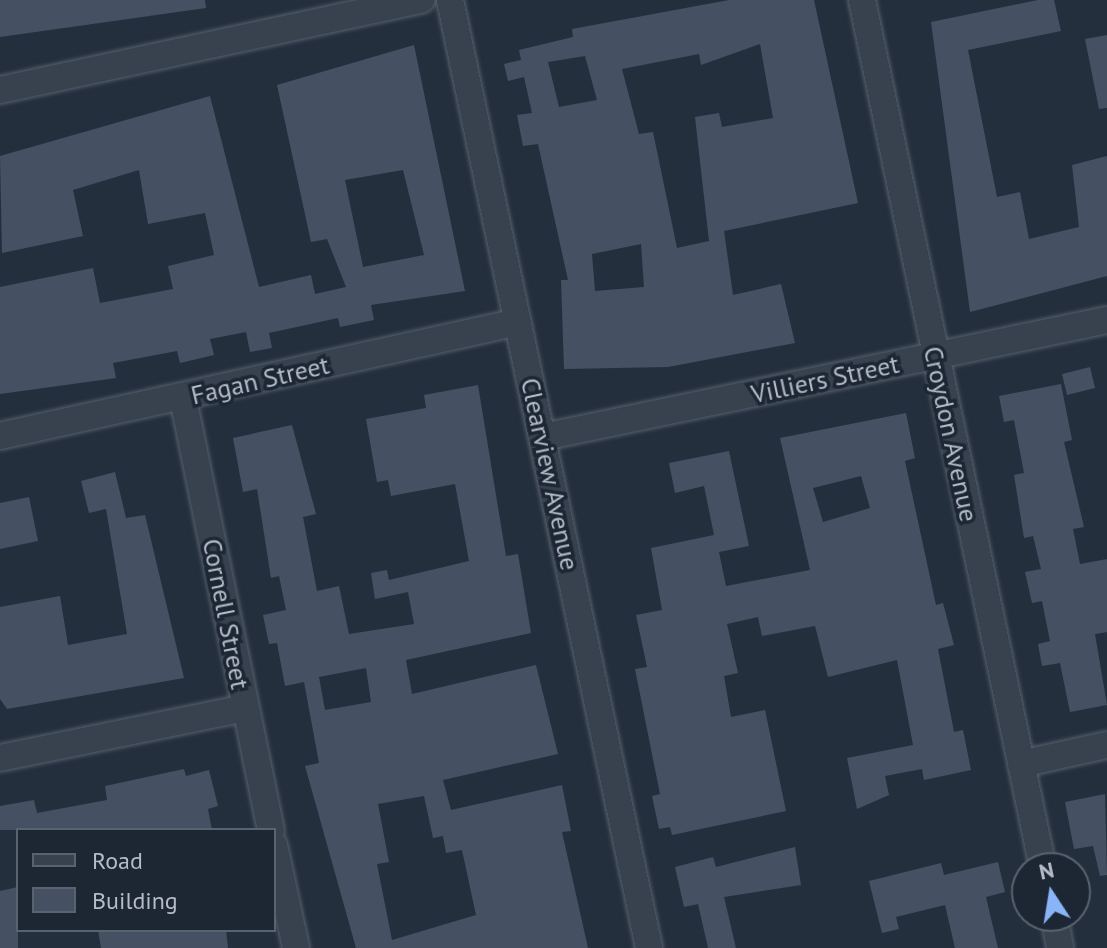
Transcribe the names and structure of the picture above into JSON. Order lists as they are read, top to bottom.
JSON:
{
  "streets": {
    "street": [
      "Villiers Street",
      "Fagan Street",
      "Croydon Avenue",
      "Clearview Avenue",
      "Cornell Street"
    ]
  },
  "crossings": [
    ["Villiers Street", "Croydon Avenue"],
    ["Villiers Street", "Clearview Avenue"],
    ["Fagan Street", "Clearview Avenue"],
    ["Fagan Street", "Cornell Street"]
  ],
  "legend": ["Road", "Building"],
  "north": "top"
}
